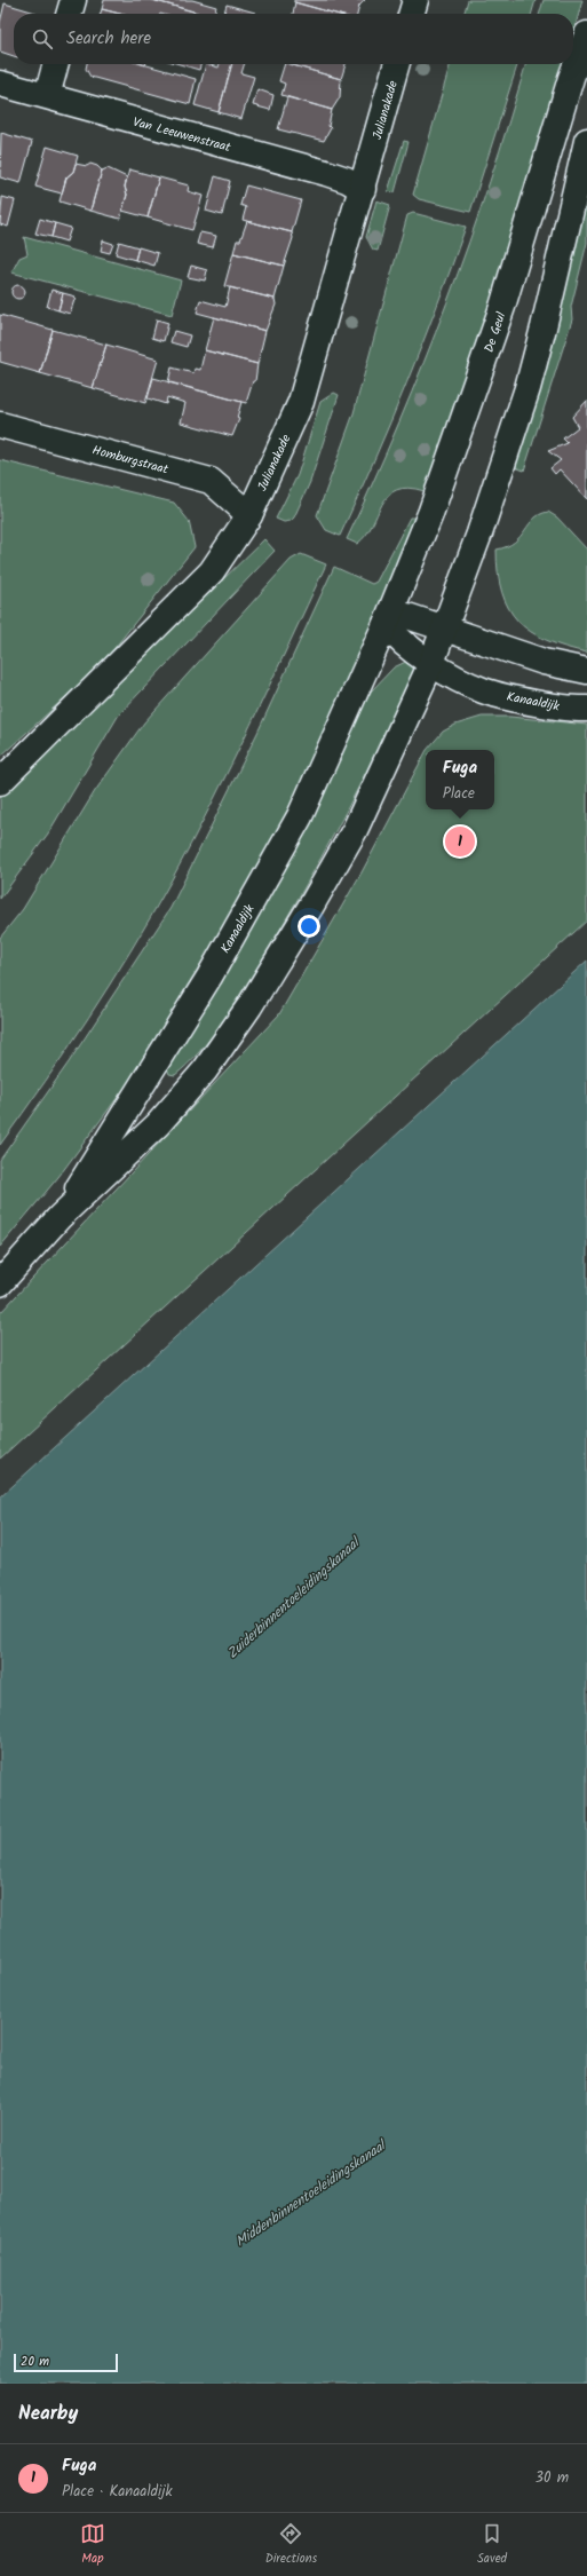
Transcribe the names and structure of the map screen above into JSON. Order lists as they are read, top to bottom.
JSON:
{
  "streets": {
    "main road": [
      "Julianakade",
      "Van Leeuwenstraat",
      "De Geul",
      "Homburgstraat",
      "Kanaaldijk"
    ]
  },
  "crossings": [
    ["Julianakade", "Van Leeuwenstraat"],
    ["Julianakade", "Homburgstraat"],
    ["De Geul", "Kanaaldijk"]
  ],
  "water": ["Zuiderbinnentoeleidingskanaal", "Middenbinnentoeleidingskanaal"],
  "scale_bar": "20 m",
  "page": {
    "search": "Search here",
    "popup": ["Fuga", "Place"],
    "pins": "1",
    "scale": "20 m",
    "heading": "Nearby",
    "list": [
      {
        "mark": "1",
        "name": "Fuga",
        "note": "Place · Kanaaldijk",
        "value": "30 m"
      }
    ],
    "nav": ["Map", "Directions", "Saved"]
  }
}
